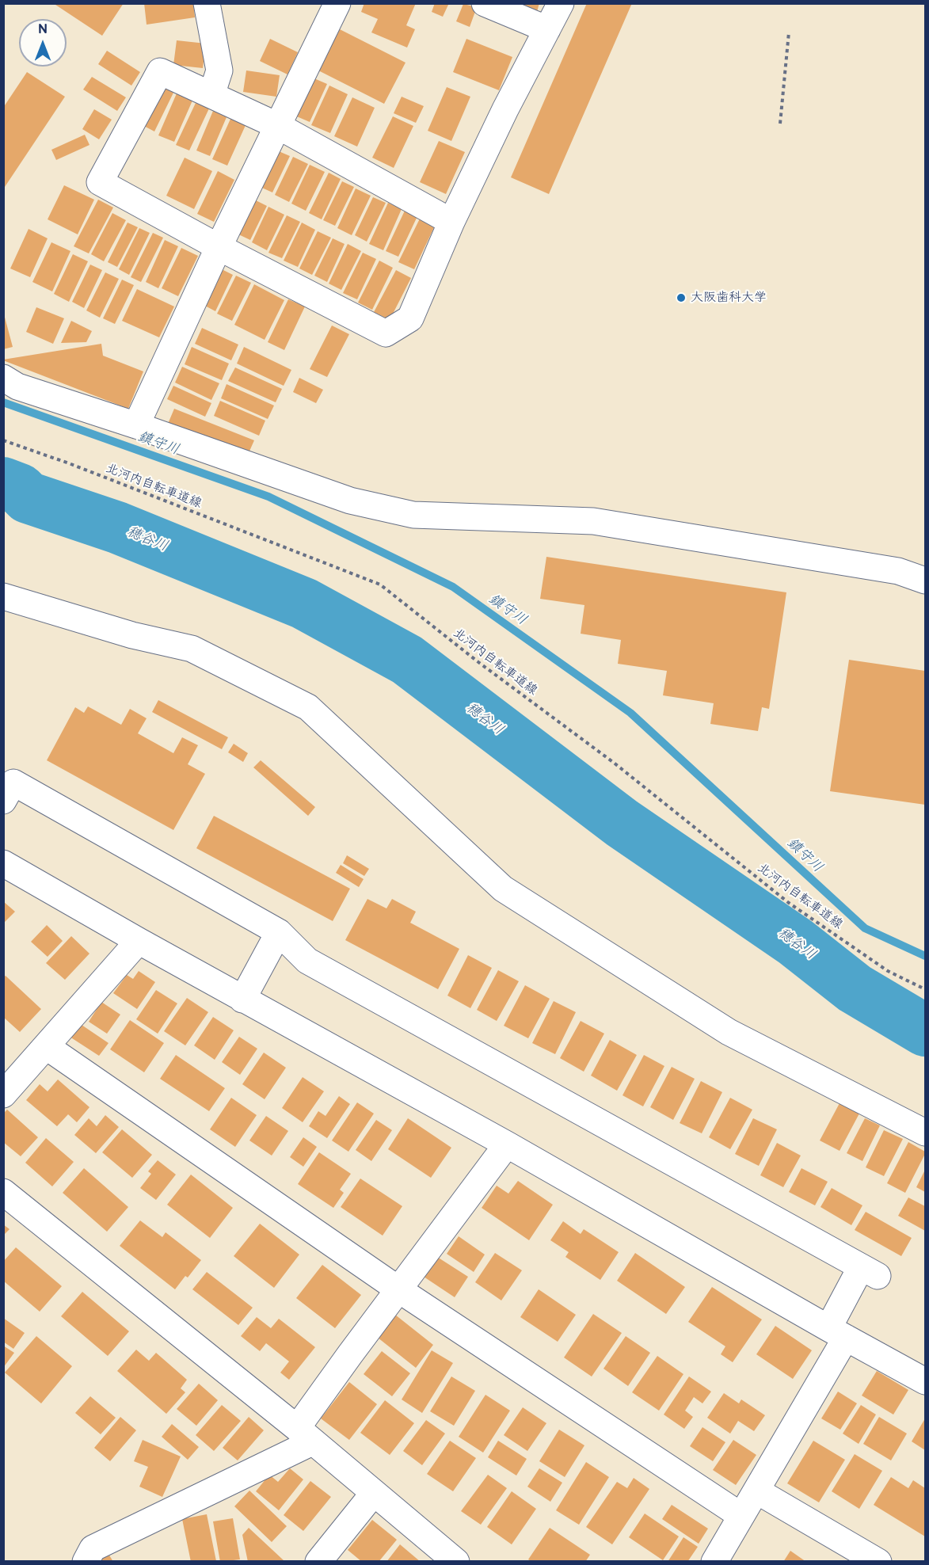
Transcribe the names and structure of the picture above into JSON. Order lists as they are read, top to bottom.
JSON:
{
  "streets": {
    "path": ["北河内自転車道線"]
  },
  "water": ["鎮守川", "穂谷川"],
  "places": ["大阪歯科大学"],
  "north": "top"
}
